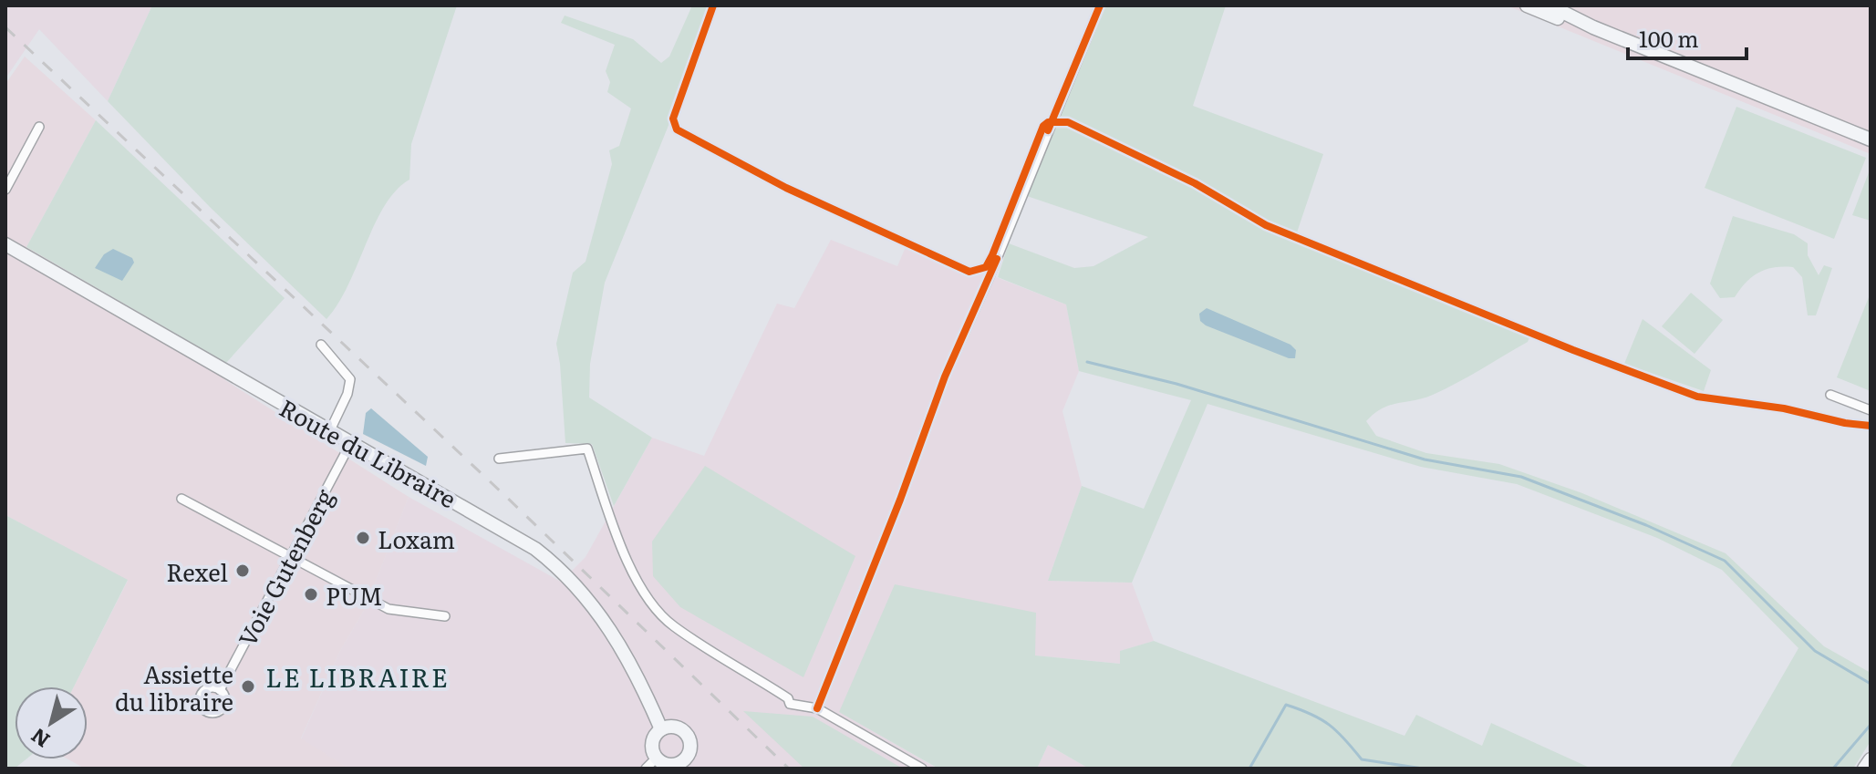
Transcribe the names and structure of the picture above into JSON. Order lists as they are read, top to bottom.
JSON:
{
  "streets": {
    "main road": ["Route du Libraire"],
    "street": ["Voie Gutenberg"]
  },
  "crossings": [
    ["Route du Libraire", "Voie Gutenberg"]
  ],
  "districts": ["LE LIBRAIRE"],
  "places": [
    "Loxam",
    "Rexel",
    "PUM",
    "Assiette du libraire"
  ],
  "scale_bar": "100 m",
  "north": "bottom left"
}
